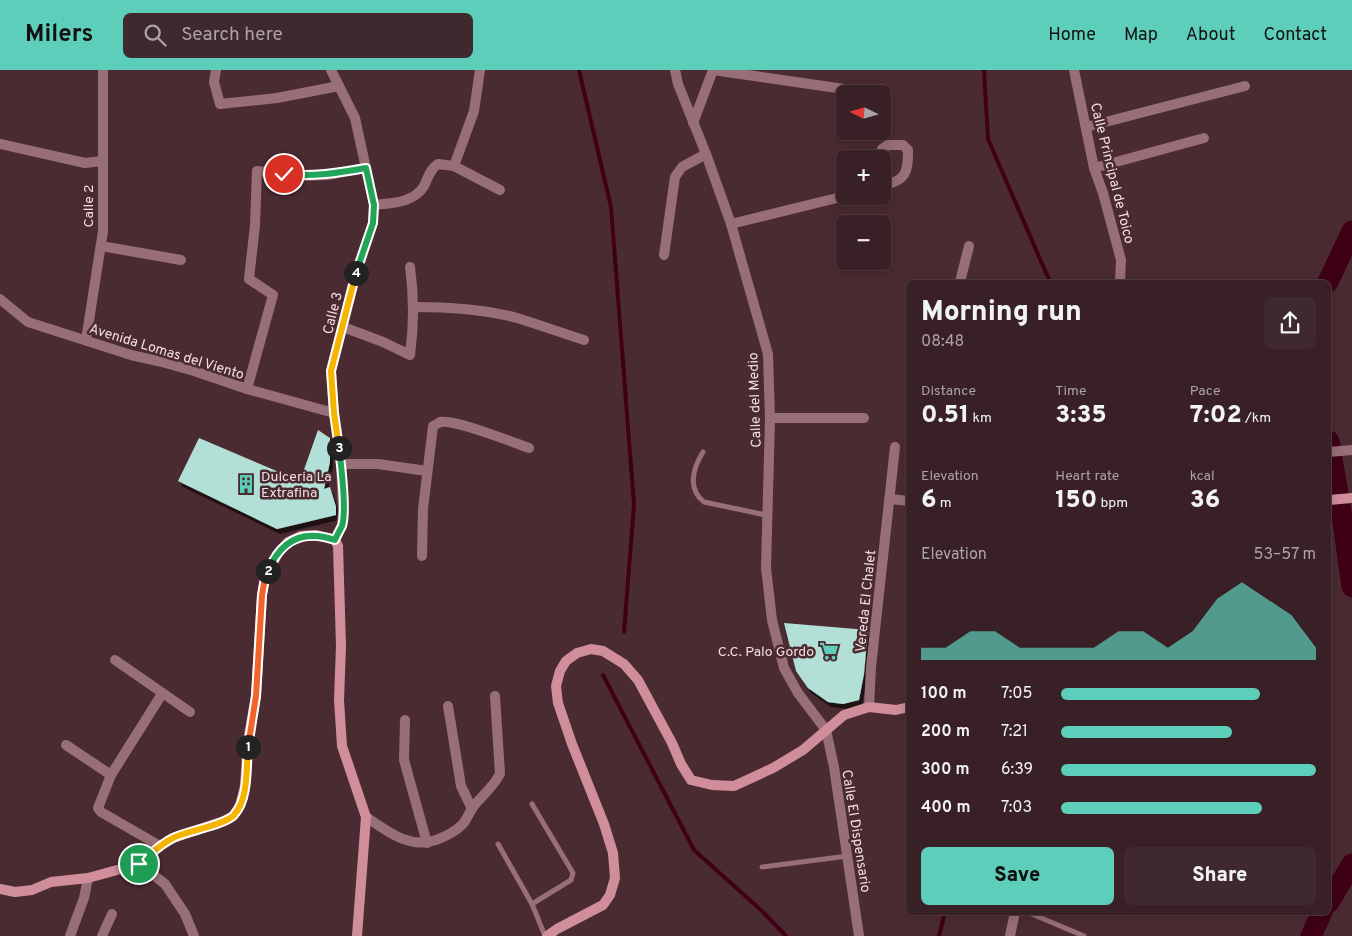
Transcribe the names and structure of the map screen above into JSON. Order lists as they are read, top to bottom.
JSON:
{
  "streets": {
    "street": [
      "Calle Principal de Toico",
      "Calle 2",
      "Calle 3",
      "Avenida Lomas del Viento",
      "Calle del Medio",
      "Vereda El Chalet",
      "Calle El Dispensario"
    ]
  },
  "crossings": [
    ["Calle 2", "Avenida Lomas del Viento"],
    ["Calle 3", "Avenida Lomas del Viento"],
    ["Calle del Medio", "Calle El Dispensario"]
  ],
  "places": {
    "building": ["Dulceria La Extrafina"],
    "supermarket": ["C.C. Palo Gordo"]
  },
  "north": "left",
  "page": {
    "header": "Milers",
    "search": "Search here",
    "nav": [
      "Home",
      "Map",
      "About",
      "Contact"
    ],
    "map_buttons": ["+", "−"],
    "pins": [
      "4",
      "3",
      "2",
      "1"
    ],
    "heading": ["Morning run", "08:48"],
    "stats": [
      ["Distance", "0.51 km"],
      ["Time", "3:35"],
      ["Pace", "7:02 /km"],
      ["Elevation", "6 m"],
      ["Heart rate", "150 bpm"],
      ["kcal", "36"]
    ],
    "chart": ["Elevation", "53–57 m"],
    "list": [
      {
        "name": "100 m",
        "note": "7:05"
      },
      {
        "name": "200 m",
        "note": "7:21"
      },
      {
        "name": "300 m",
        "note": "6:39"
      },
      {
        "name": "400 m",
        "note": "7:03"
      }
    ],
    "buttons": ["Save", "Share"]
  }
}
